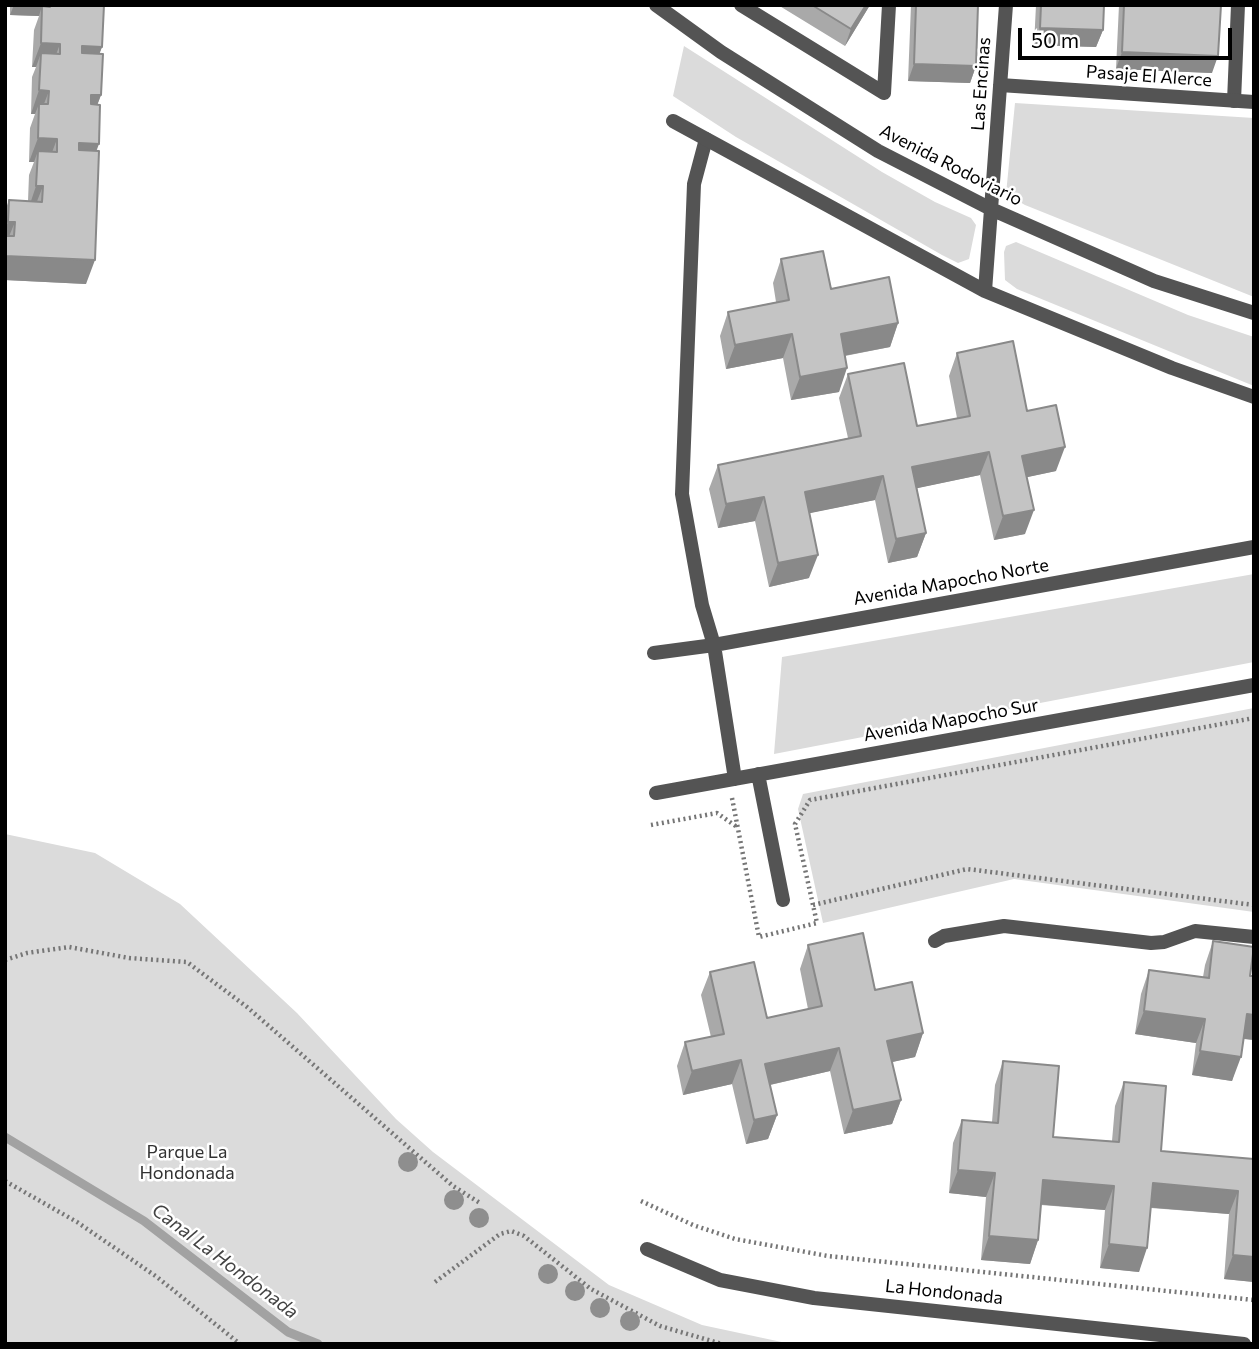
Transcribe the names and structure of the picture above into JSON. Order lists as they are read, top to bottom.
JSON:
{
  "streets": {
    "street": [
      "Pasaje El Alerce",
      "Las Encinas",
      "Avenida Rodoviario",
      "Avenida Mapocho Norte",
      "Avenida Mapocho Sur",
      "La Hondonada"
    ]
  },
  "crossings": [
    ["Pasaje El Alerce", "Las Encinas"],
    ["Las Encinas", "Avenida Rodoviario"]
  ],
  "water": ["Canal La Hondonada"],
  "parks": ["Parque La Hondonada"],
  "scale_bar": "50 m"
}
